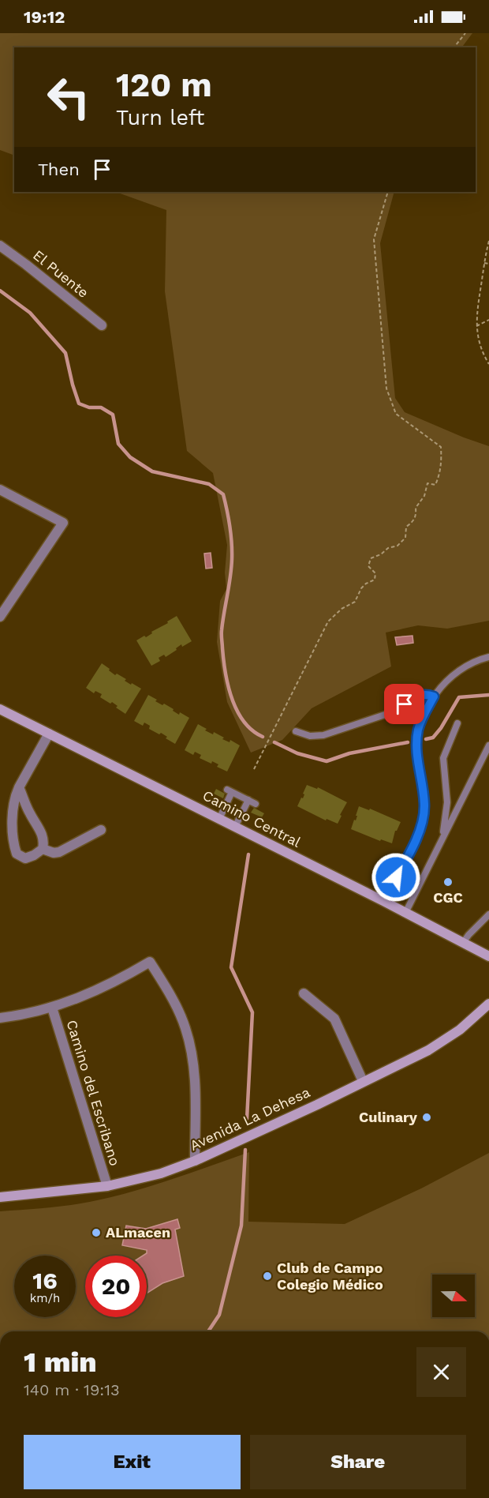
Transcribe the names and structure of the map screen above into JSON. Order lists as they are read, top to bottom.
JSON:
{
  "streets": {
    "main road": ["Camino Central", "Avenida La Dehesa"],
    "street": ["El Puente", "Camino del Escribano"]
  },
  "crossings": [
    ["Camino del Escribano", "Avenida La Dehesa"]
  ],
  "places": [
    "CGC",
    "Culinary",
    "ALmacen",
    "Club de Campo Colegio Médico"
  ],
  "north": "right",
  "page": {
    "status": "19:12",
    "turn": ["120 m", "Turn left"],
    "then": "Then",
    "speed": "16 km/h",
    "limit": "20",
    "heading": ["1 min", "140 m · 19:13"],
    "buttons": ["Exit", "Share"]
  }
}
